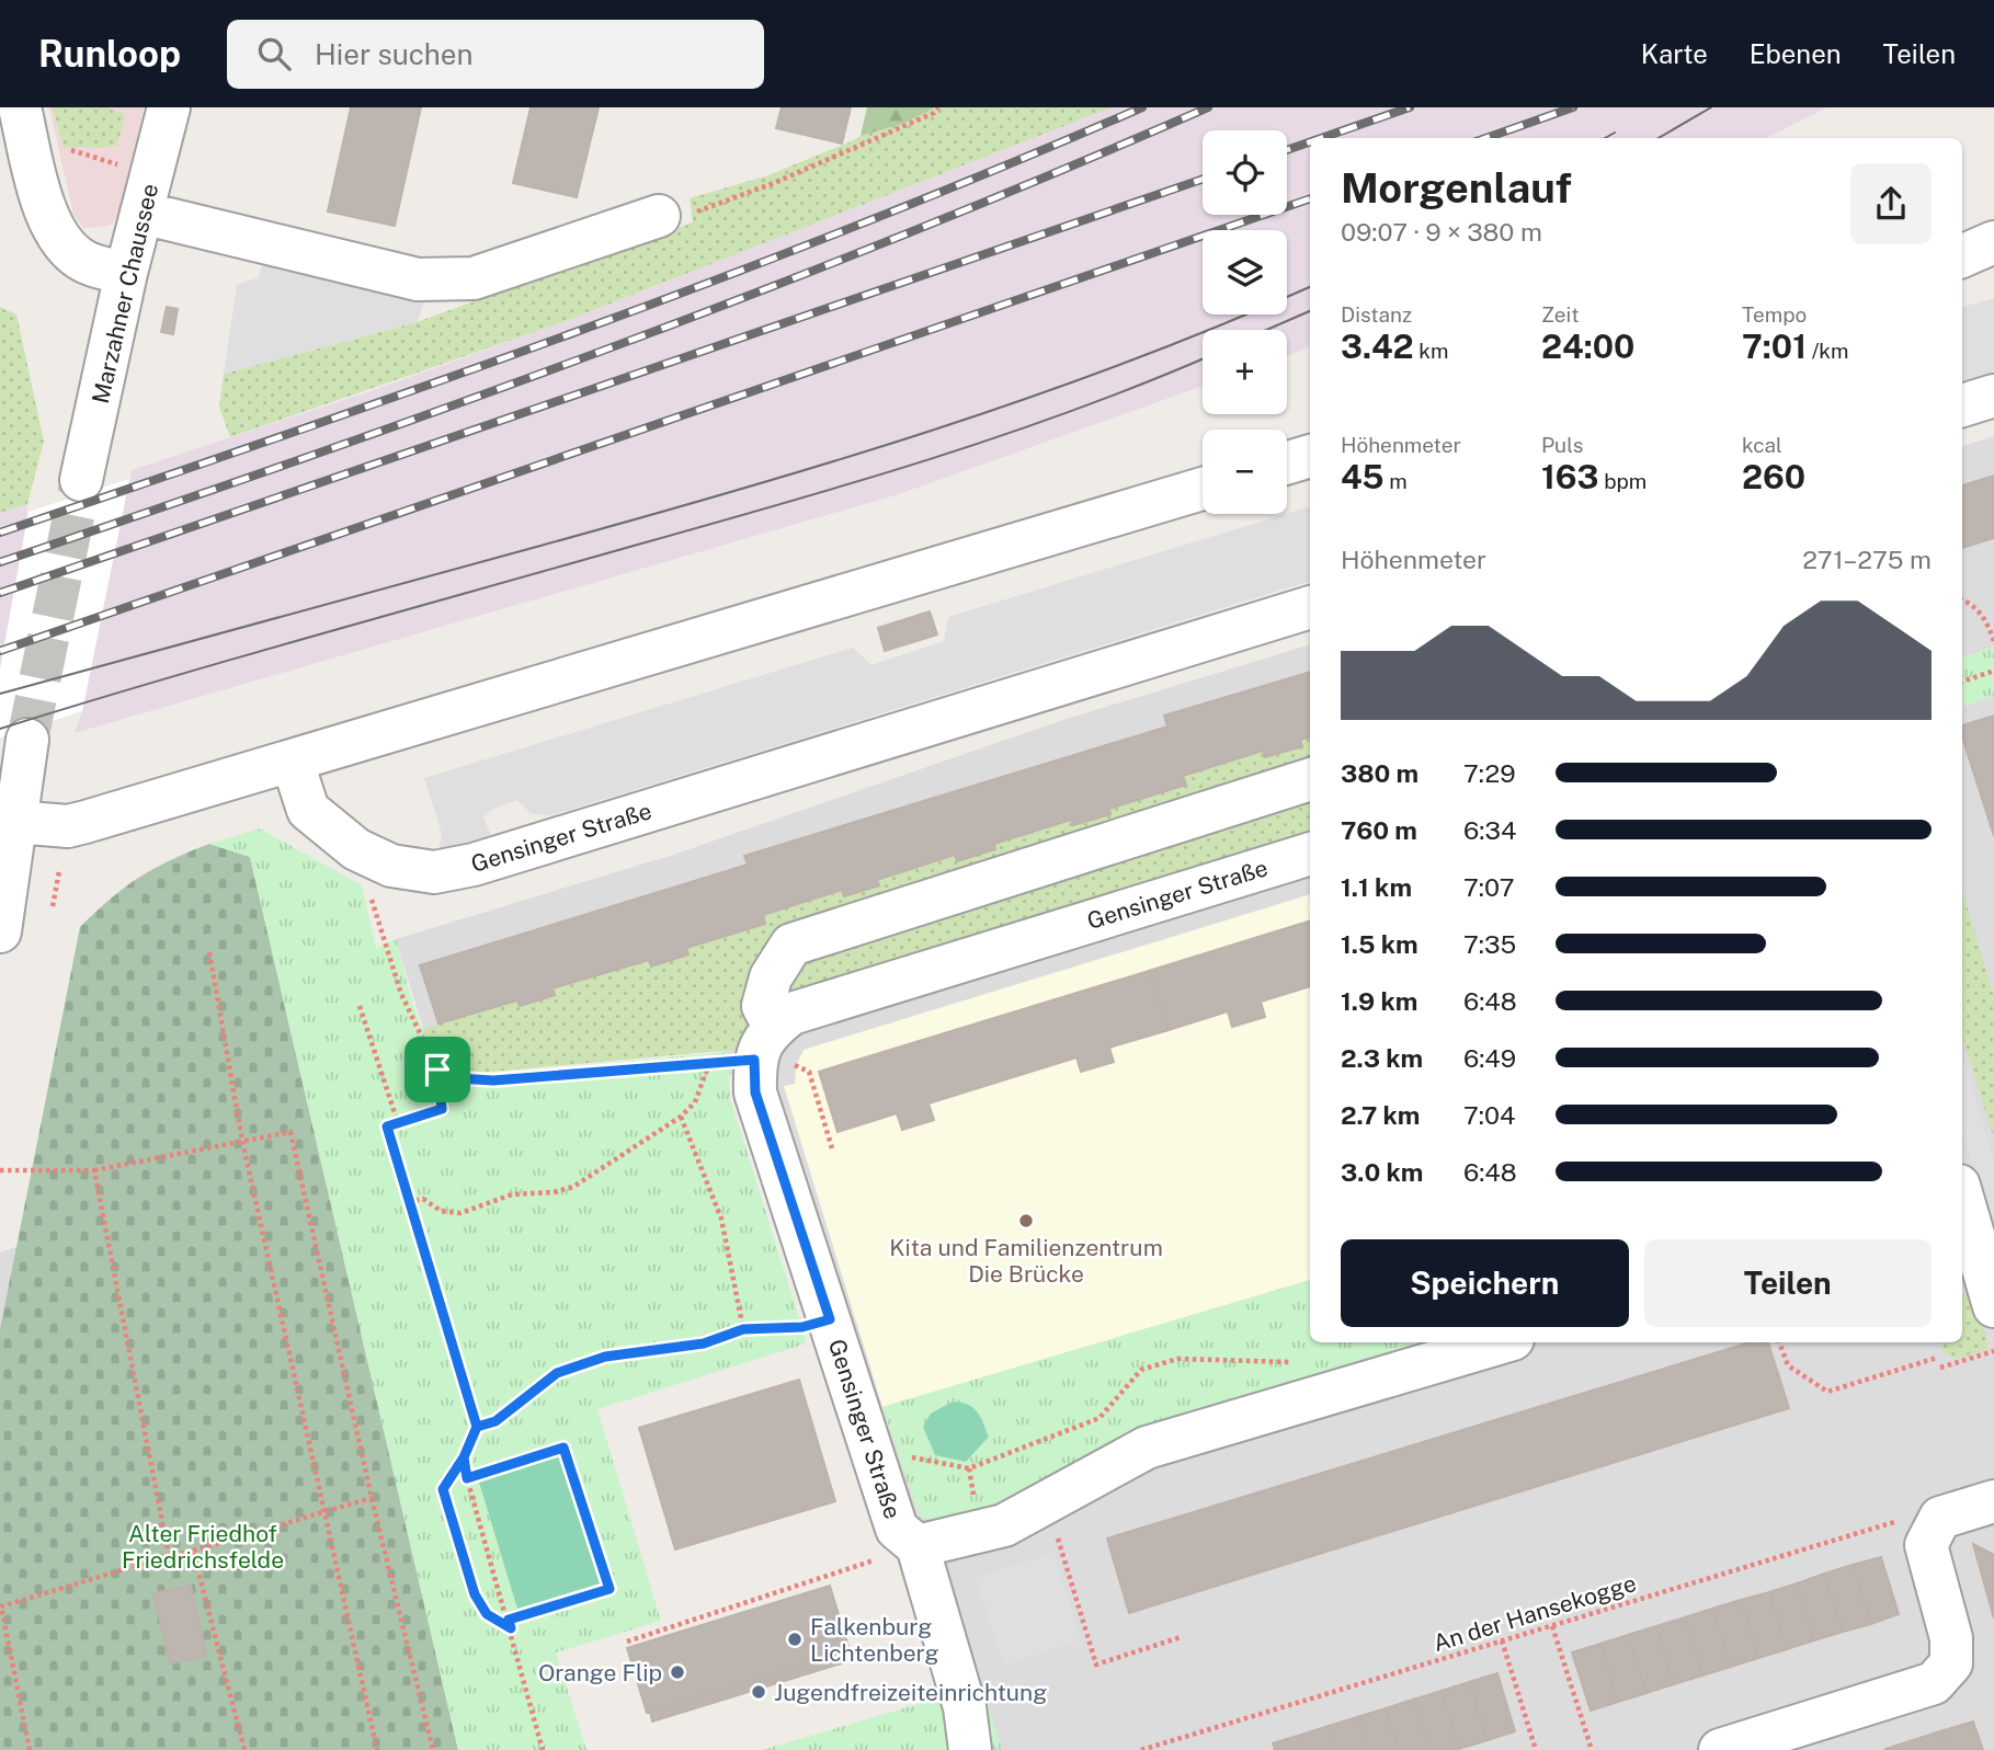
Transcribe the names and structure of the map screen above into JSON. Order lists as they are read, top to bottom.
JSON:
{
  "streets": {
    "street": ["Marzahner Chaussee", "Gensinger Straße"],
    "path": ["An der Hansekogge"]
  },
  "parks": ["Alter Friedhof Friedrichsfelde"],
  "places": [
    "Kita und Familienzentrum Die Brücke",
    "Falkenburg Lichtenberg",
    "Orange Flip",
    "Jugendfreizeiteinrichtung"
  ],
  "page": {
    "header": "Runloop",
    "search": "Hier suchen",
    "nav": ["Karte", "Ebenen", "Teilen"],
    "map_buttons": ["+", "−"],
    "heading": ["Morgenlauf", "09:07 · 9 × 380 m"],
    "stats": [
      ["Distanz", "3.42 km"],
      ["Zeit", "24:00"],
      ["Tempo", "7:01 /km"],
      ["Höhenmeter", "45 m"],
      ["Puls", "163 bpm"],
      ["kcal", "260"]
    ],
    "chart": ["Höhenmeter", "271–275 m"],
    "list": [
      {
        "name": "380 m",
        "note": "7:29"
      },
      {
        "name": "760 m",
        "note": "6:34"
      },
      {
        "name": "1.1 km",
        "note": "7:07"
      },
      {
        "name": "1.5 km",
        "note": "7:35"
      },
      {
        "name": "1.9 km",
        "note": "6:48"
      },
      {
        "name": "2.3 km",
        "note": "6:49"
      },
      {
        "name": "2.7 km",
        "note": "7:04"
      },
      {
        "name": "3.0 km",
        "note": "6:48"
      }
    ],
    "buttons": ["Speichern", "Teilen"]
  }
}
